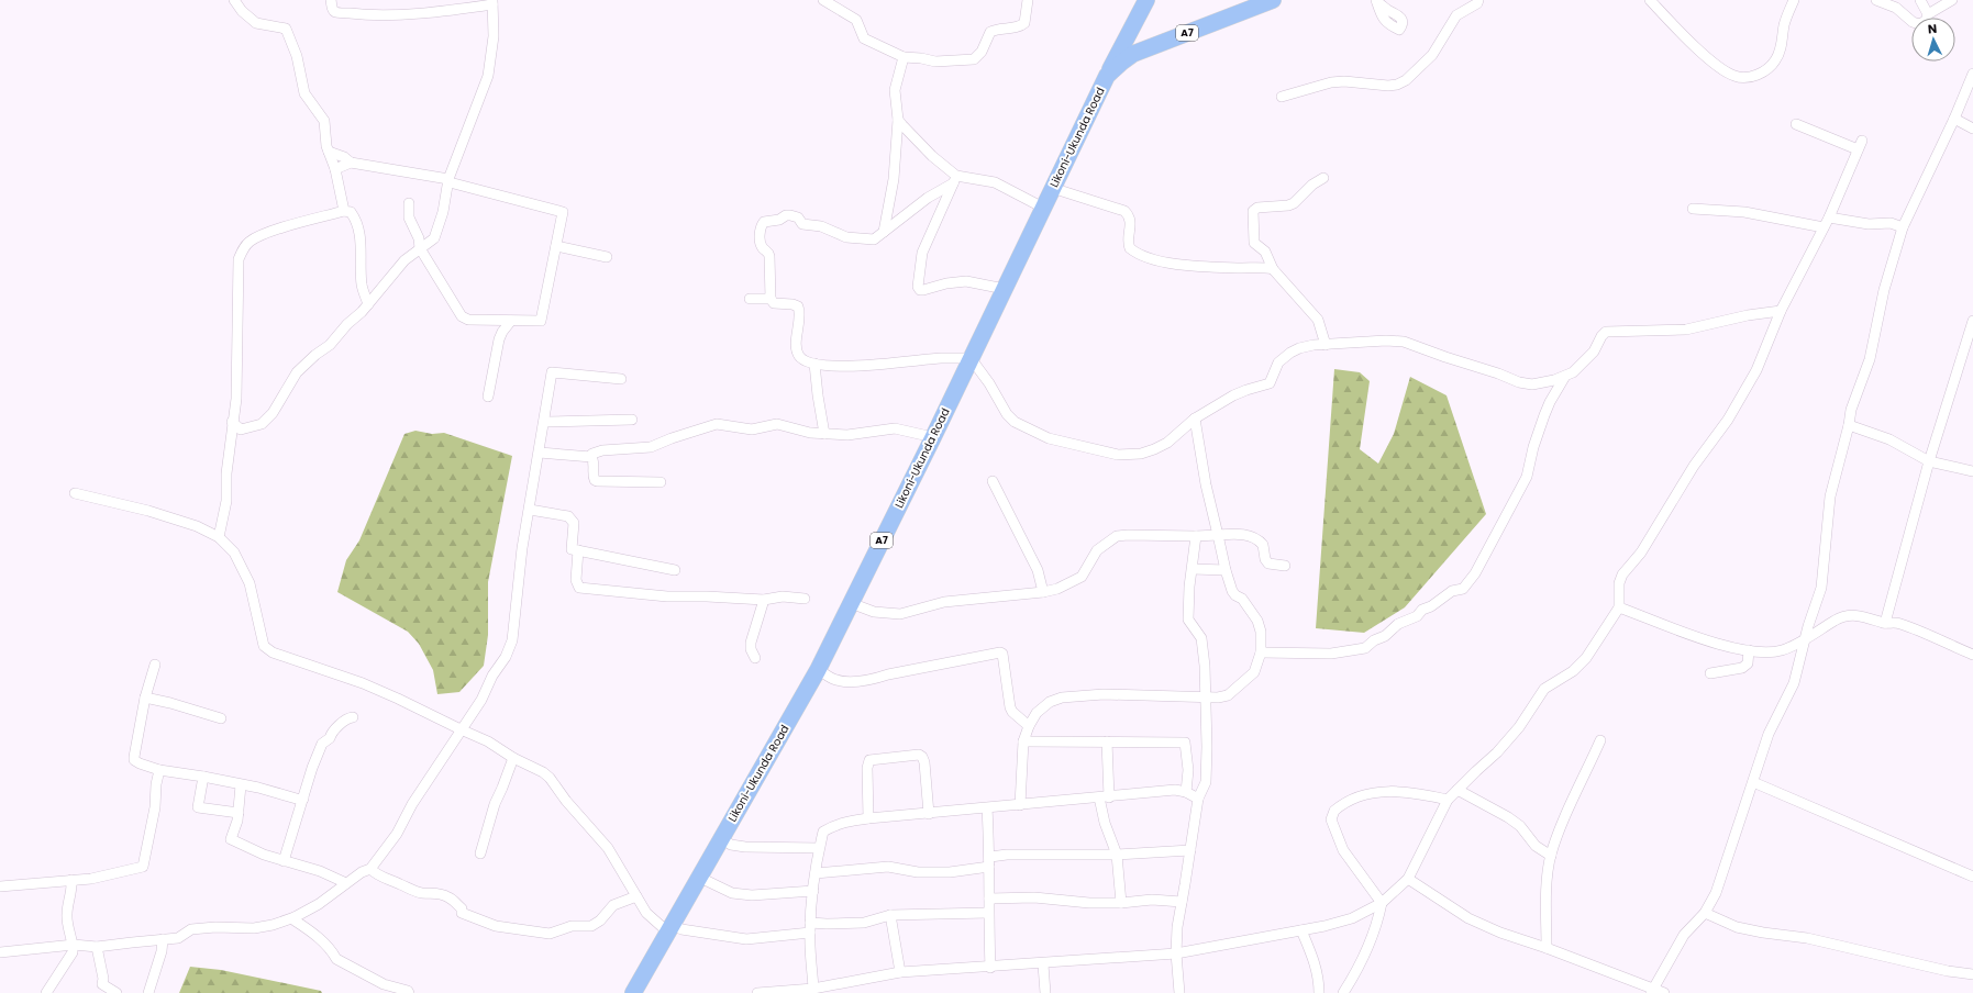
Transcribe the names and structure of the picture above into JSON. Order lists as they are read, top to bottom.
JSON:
{
  "streets": {
    "highway": ["A7", "Likoni-Ukunda Road"]
  },
  "crossings": [
    ["A7", "Likoni-Ukunda Road"]
  ],
  "north": "top"
}
